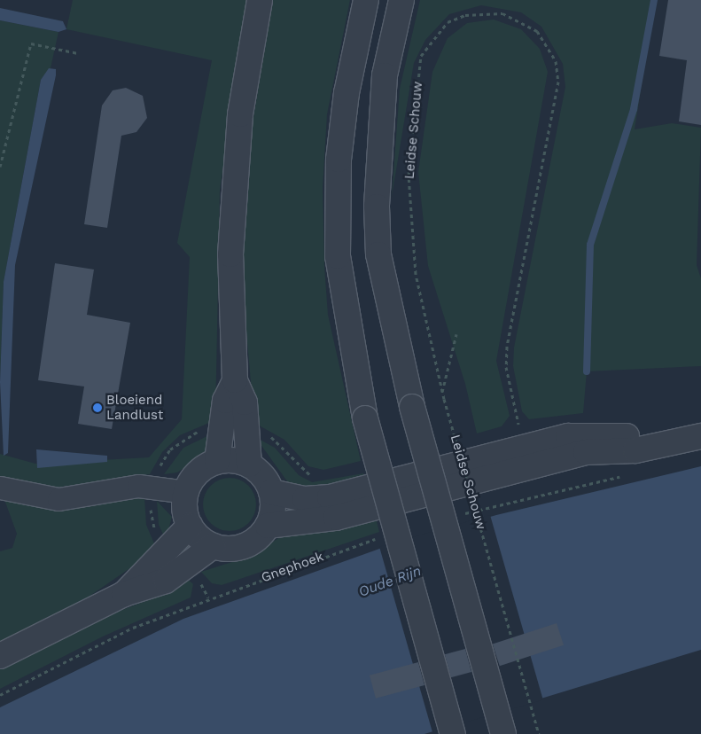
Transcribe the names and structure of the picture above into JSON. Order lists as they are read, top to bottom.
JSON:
{
  "streets": {
    "path": ["Leidse Schouw", "Gnephoek"]
  },
  "water": ["Oude Rijn"],
  "places": ["Bloeiend Landlust"]
}
